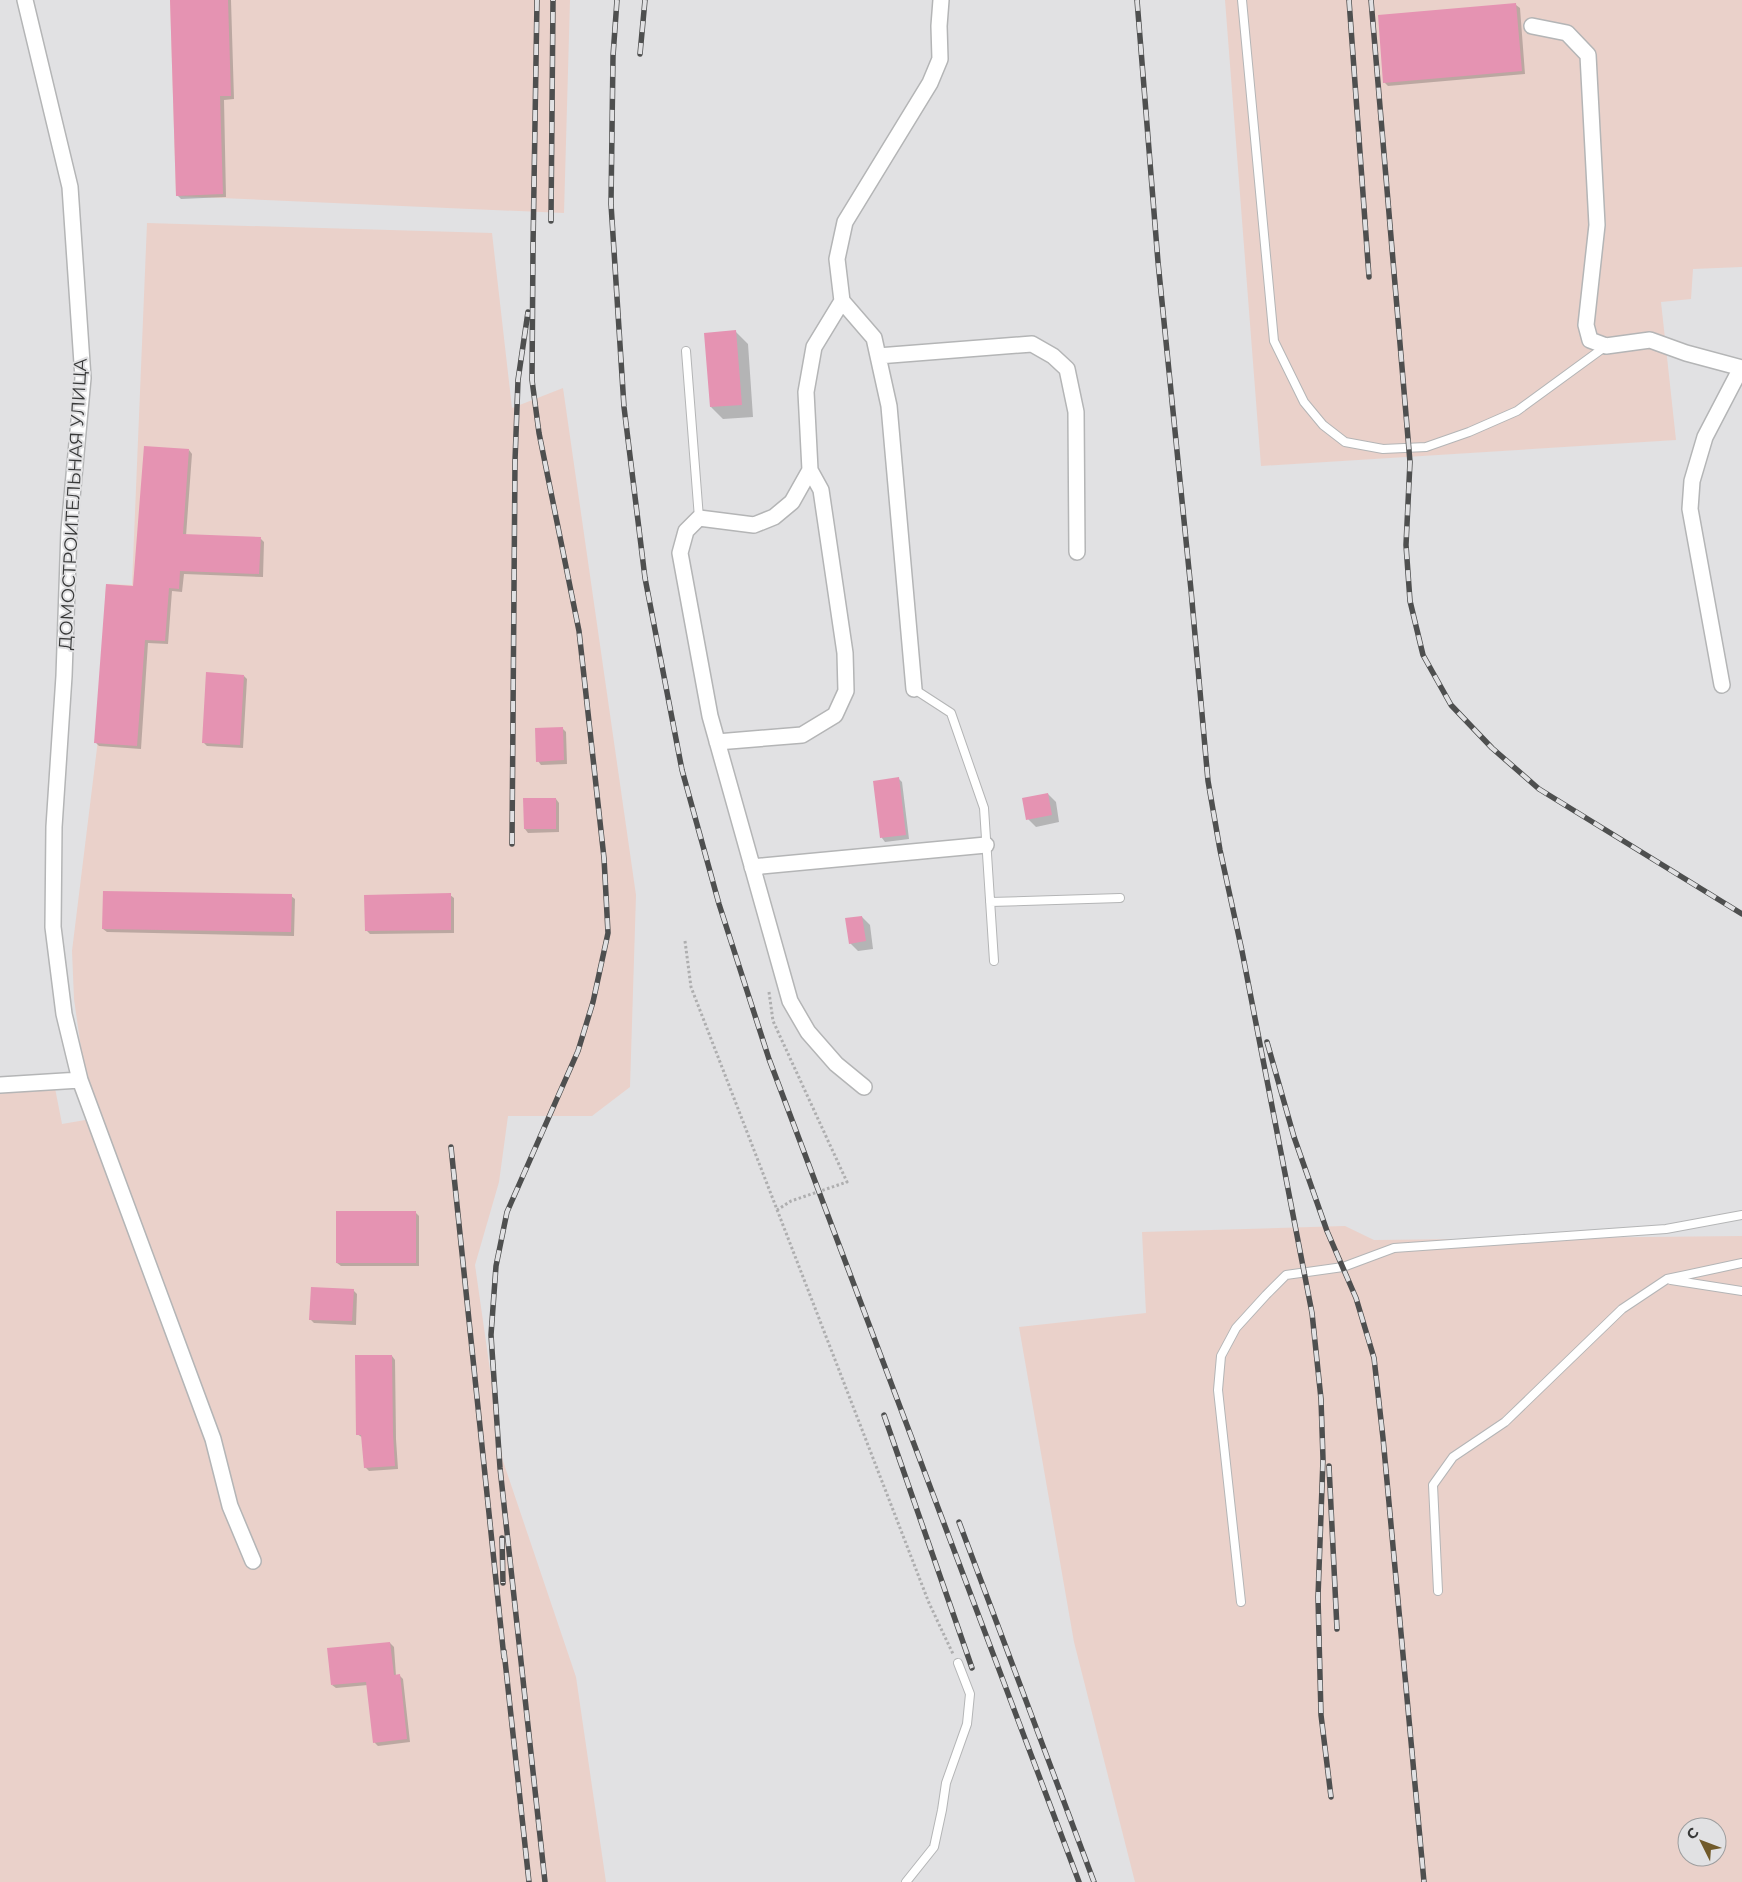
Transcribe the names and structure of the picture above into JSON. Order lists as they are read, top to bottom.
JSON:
{
  "streets": {
    "street": ["ДОМОСТРОИТЕЛЬНАЯ УЛИЦА"]
  },
  "north": "top left"
}
